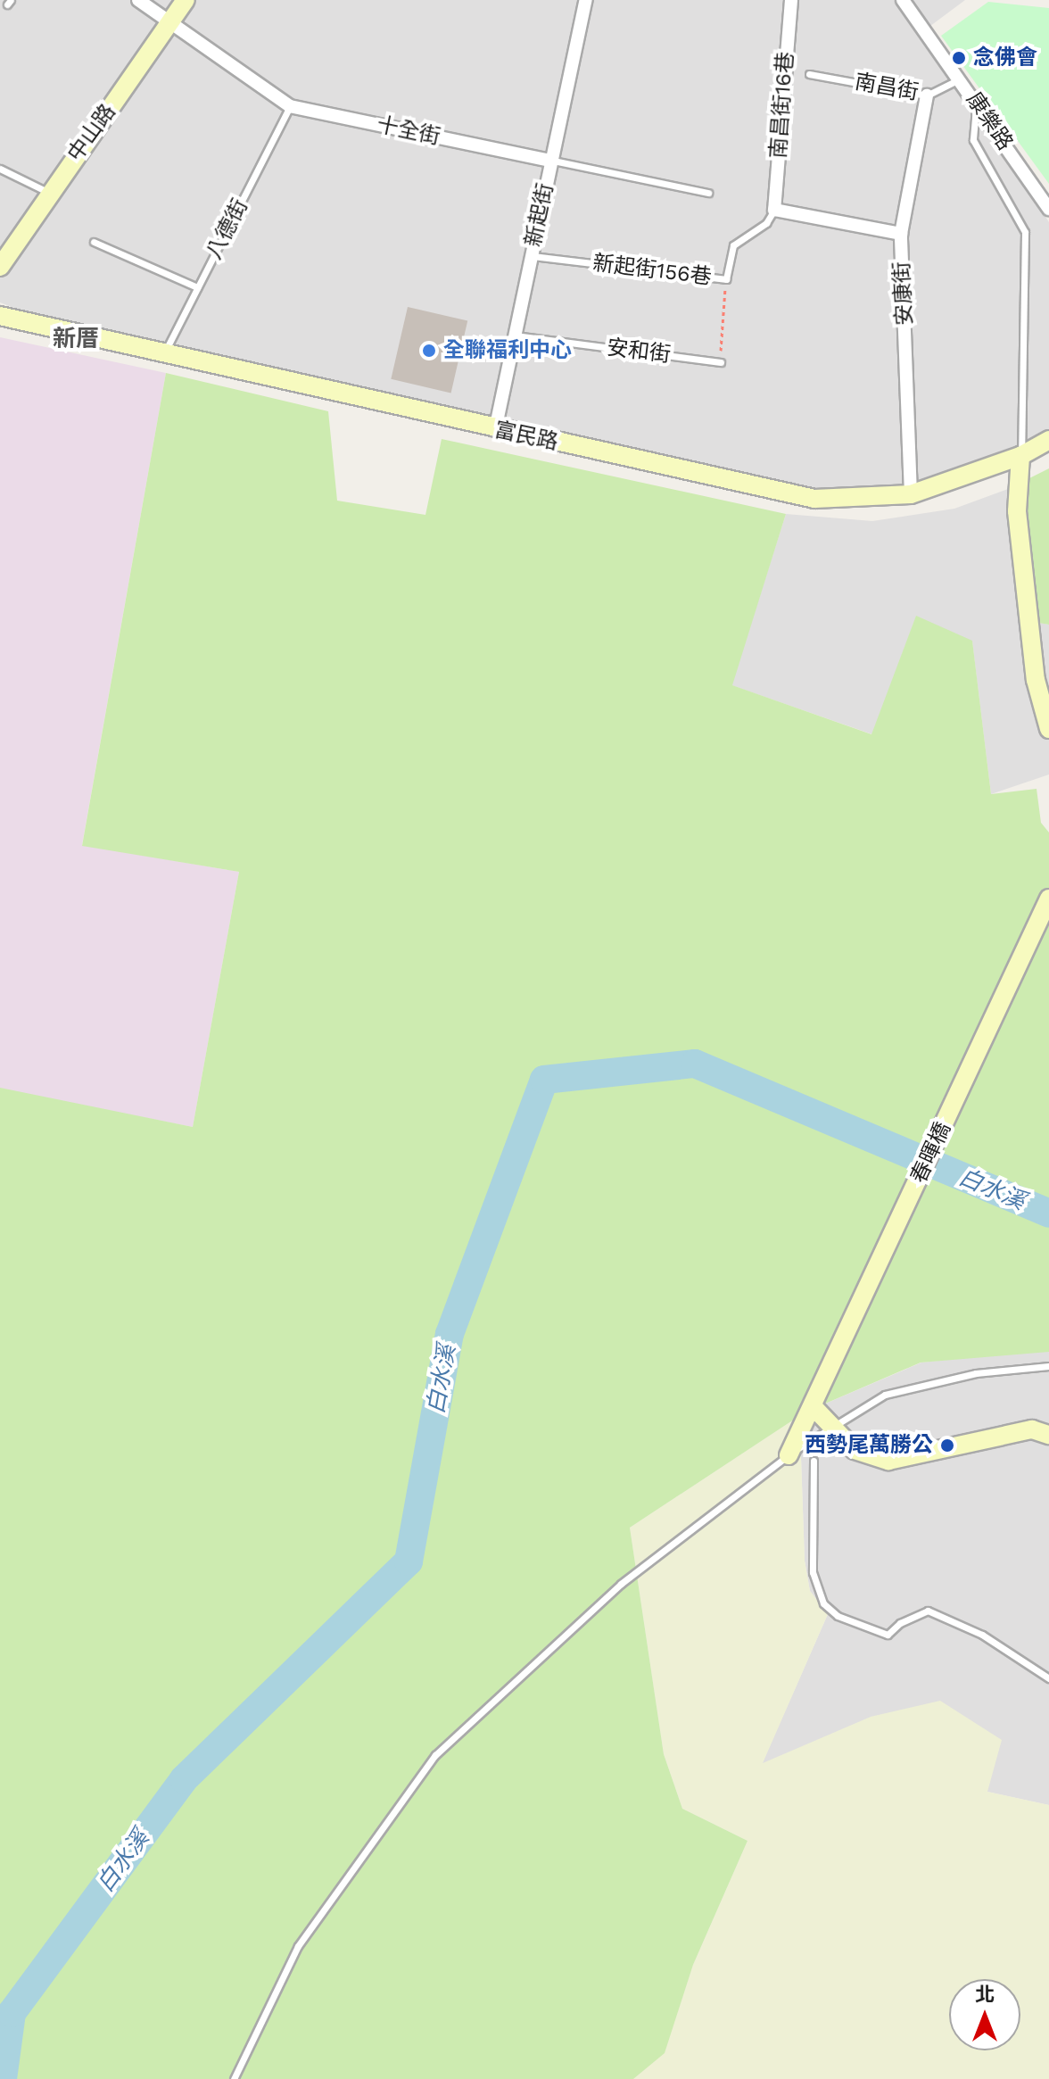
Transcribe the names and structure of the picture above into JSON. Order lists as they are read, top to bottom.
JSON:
{
  "streets": {
    "street": [
      "南昌街16巷",
      "康樂路",
      "十全街",
      "中山路",
      "新起街",
      "安康街",
      "富民路",
      "春暉橋"
    ],
    "lane": [
      "南昌街",
      "八德街",
      "新起街156巷",
      "安和街"
    ]
  },
  "crossings": [
    ["南昌街", "康樂路"],
    ["南昌街", "安康街"],
    ["南昌街16巷", "新起街156巷"],
    ["十全街", "中山路"],
    ["十全街", "新起街"],
    ["十全街", "八德街"],
    ["新起街", "新起街156巷"],
    ["新起街", "安和街"],
    ["新起街", "富民路"],
    ["八德街", "富民路"],
    ["安康街", "富民路"]
  ],
  "districts": ["新厝"],
  "water": ["白水溪"],
  "places": ["念佛會", "全聯福利中心", "西勢尾萬勝公"],
  "north": "top"
}
